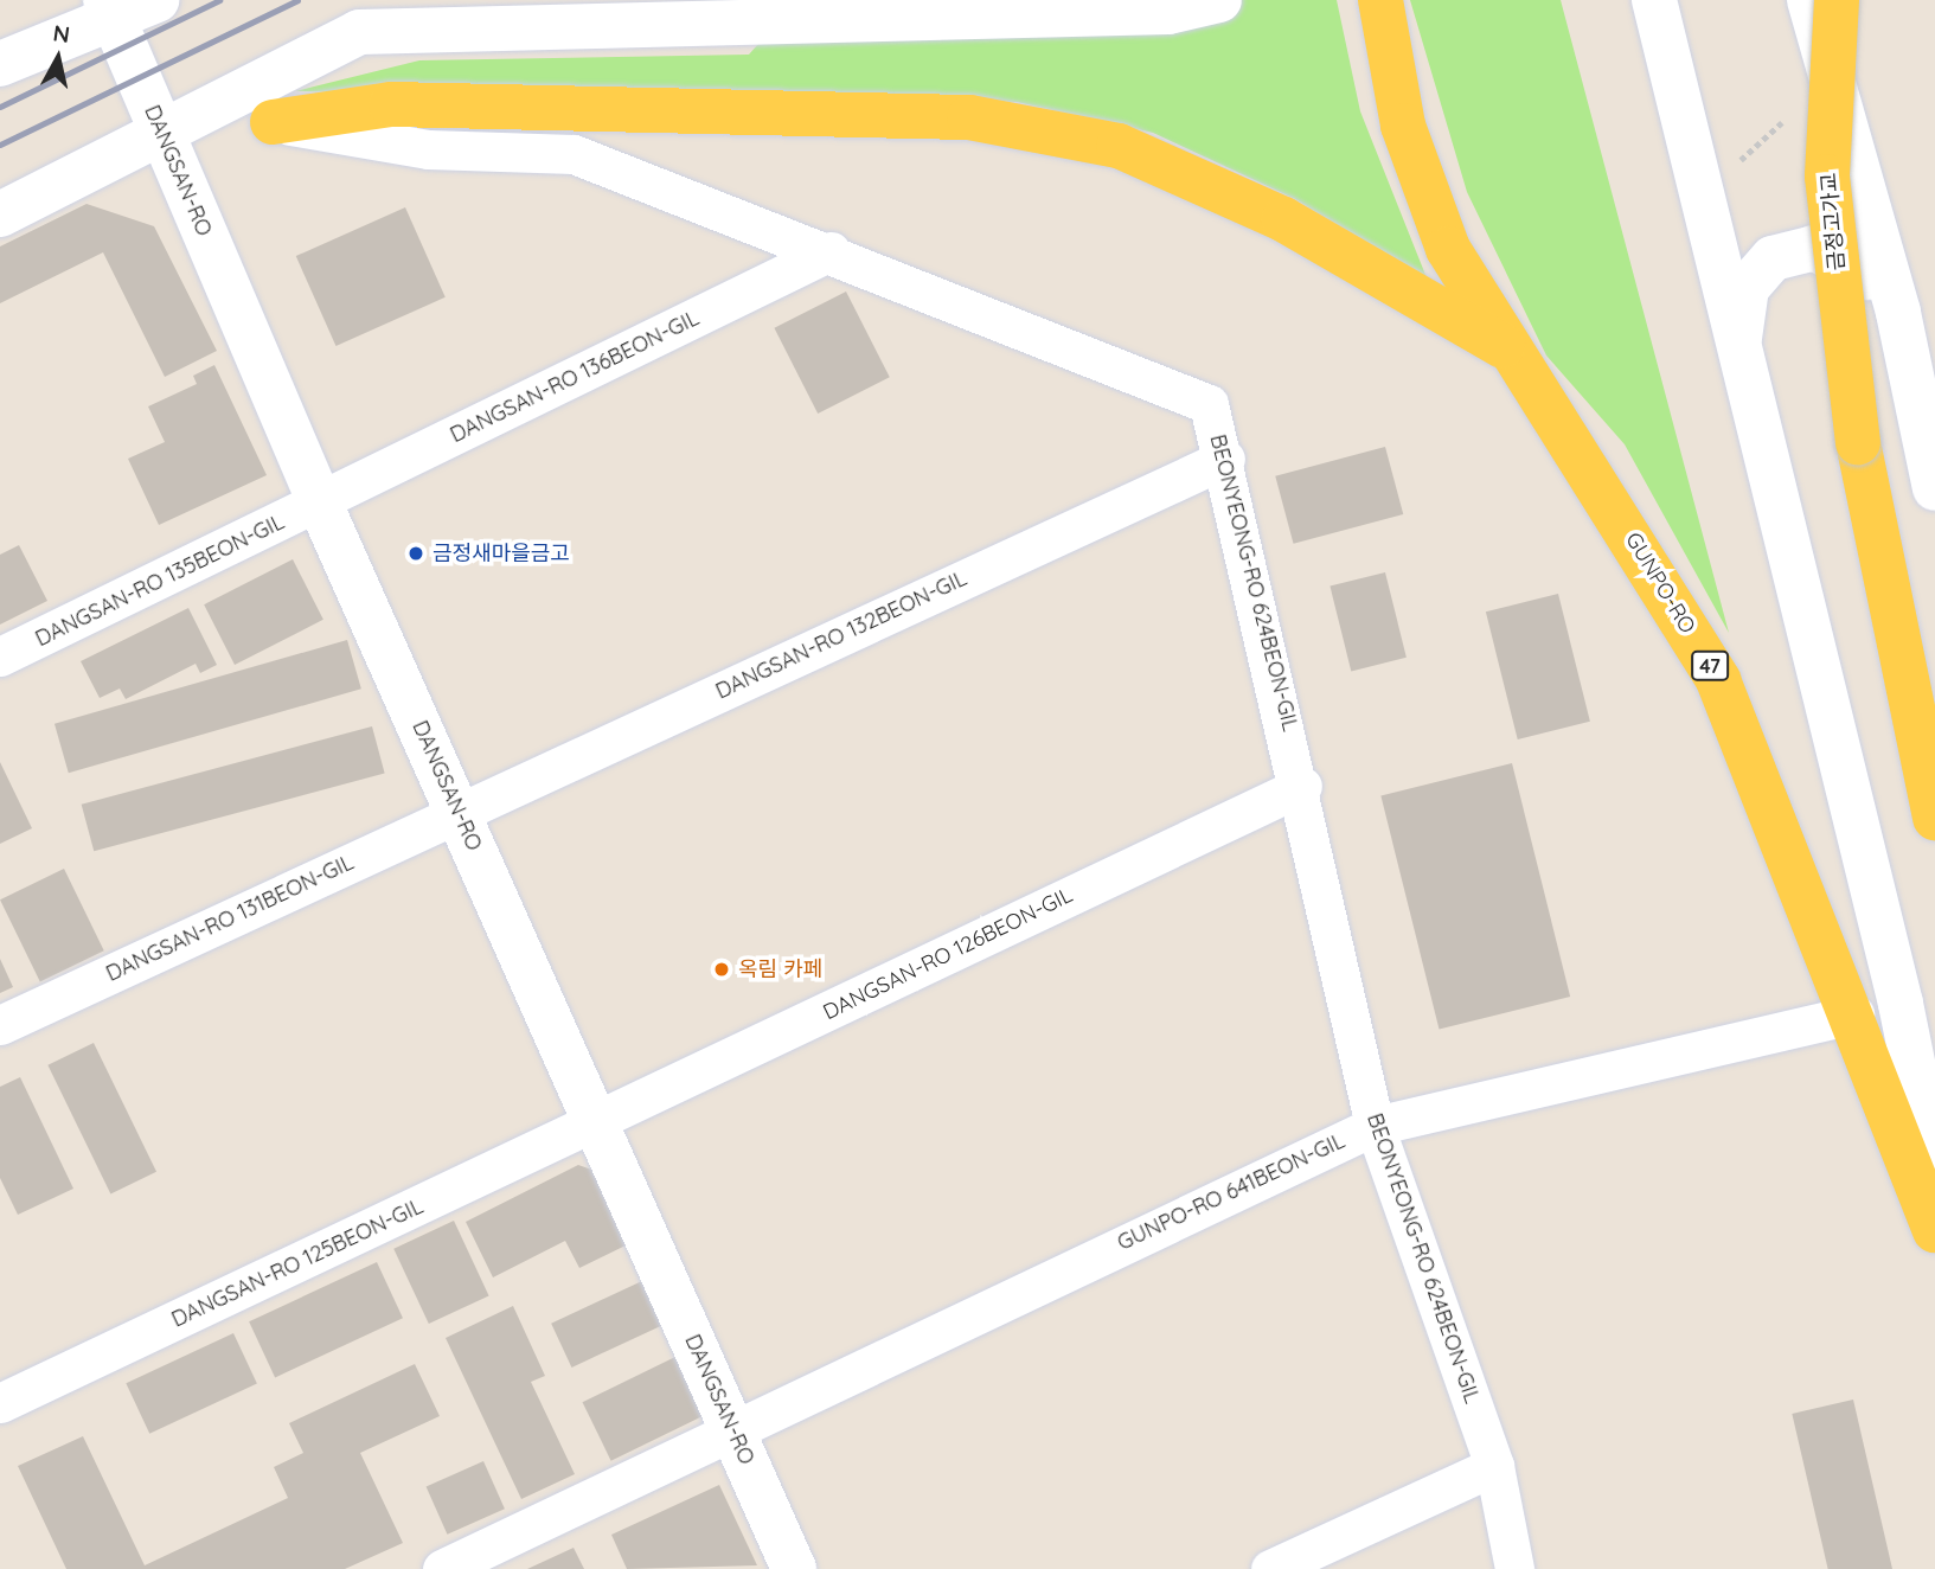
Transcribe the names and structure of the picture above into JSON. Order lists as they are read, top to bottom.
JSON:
{
  "streets": {
    "main road": ["금정고가교", "GUNPO-RO", "47"],
    "street": [
      "DANGSAN-RO",
      "DANGSAN-RO 136BEON-GIL",
      "DANGSAN-RO 135BEON-GIL",
      "BEONYEONG-RO 624BEON-GIL",
      "DANGSAN-RO 132BEON-GIL",
      "DANGSAN-RO 131BEON-GIL",
      "DANGSAN-RO 126BEON-GIL",
      "GUNPO-RO 641BEON-GIL",
      "DANGSAN-RO 125BEON-GIL"
    ]
  },
  "crossings": [
    ["DANGSAN-RO", "DANGSAN-RO 136BEON-GIL"],
    ["DANGSAN-RO", "DANGSAN-RO 135BEON-GIL"],
    ["DANGSAN-RO", "DANGSAN-RO 132BEON-GIL"],
    ["DANGSAN-RO", "DANGSAN-RO 131BEON-GIL"],
    ["DANGSAN-RO", "DANGSAN-RO 126BEON-GIL"],
    ["DANGSAN-RO", "GUNPO-RO 641BEON-GIL"],
    ["DANGSAN-RO", "DANGSAN-RO 125BEON-GIL"],
    ["DANGSAN-RO 136BEON-GIL", "DANGSAN-RO 135BEON-GIL"],
    ["DANGSAN-RO 136BEON-GIL", "BEONYEONG-RO 624BEON-GIL"],
    ["BEONYEONG-RO 624BEON-GIL", "DANGSAN-RO 132BEON-GIL"],
    ["BEONYEONG-RO 624BEON-GIL", "DANGSAN-RO 126BEON-GIL"],
    ["BEONYEONG-RO 624BEON-GIL", "GUNPO-RO 641BEON-GIL"],
    ["GUNPO-RO", "GUNPO-RO 641BEON-GIL"],
    ["DANGSAN-RO 132BEON-GIL", "DANGSAN-RO 131BEON-GIL"],
    ["DANGSAN-RO 126BEON-GIL", "DANGSAN-RO 125BEON-GIL"]
  ],
  "places": ["금정새마을금고", "옥림 카페"],
  "north": "top"
}
